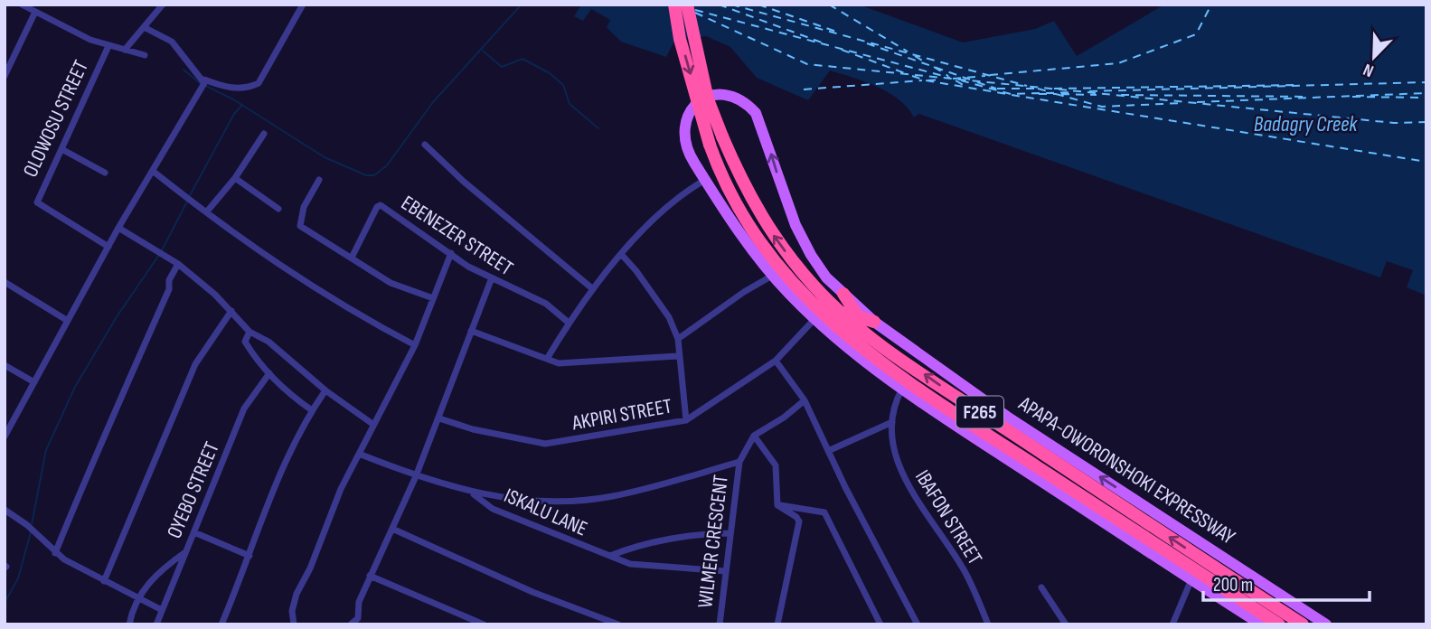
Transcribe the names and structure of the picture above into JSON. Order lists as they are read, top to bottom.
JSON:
{
  "streets": {
    "highway": ["F265", "APAPA-OWORONSHOKI EXPRESSWAY"],
    "street": [
      "OLOWOSU STREET",
      "EBENEZER STREET",
      "AKPIRI STREET",
      "OYEBO STREET",
      "ISKALU LANE",
      "IBAFON STREET",
      "WILMER CRESCENT"
    ]
  },
  "crossings": [
    ["AKPIRI STREET", "APAPA-OWORONSHOKI EXPRESSWAY"],
    ["APAPA-OWORONSHOKI EXPRESSWAY", "IBAFON STREET"],
    ["ISKALU LANE", "WILMER CRESCENT"]
  ],
  "water": ["Badagry Creek"],
  "scale_bar": "200 m",
  "north": "bottom left"
}
